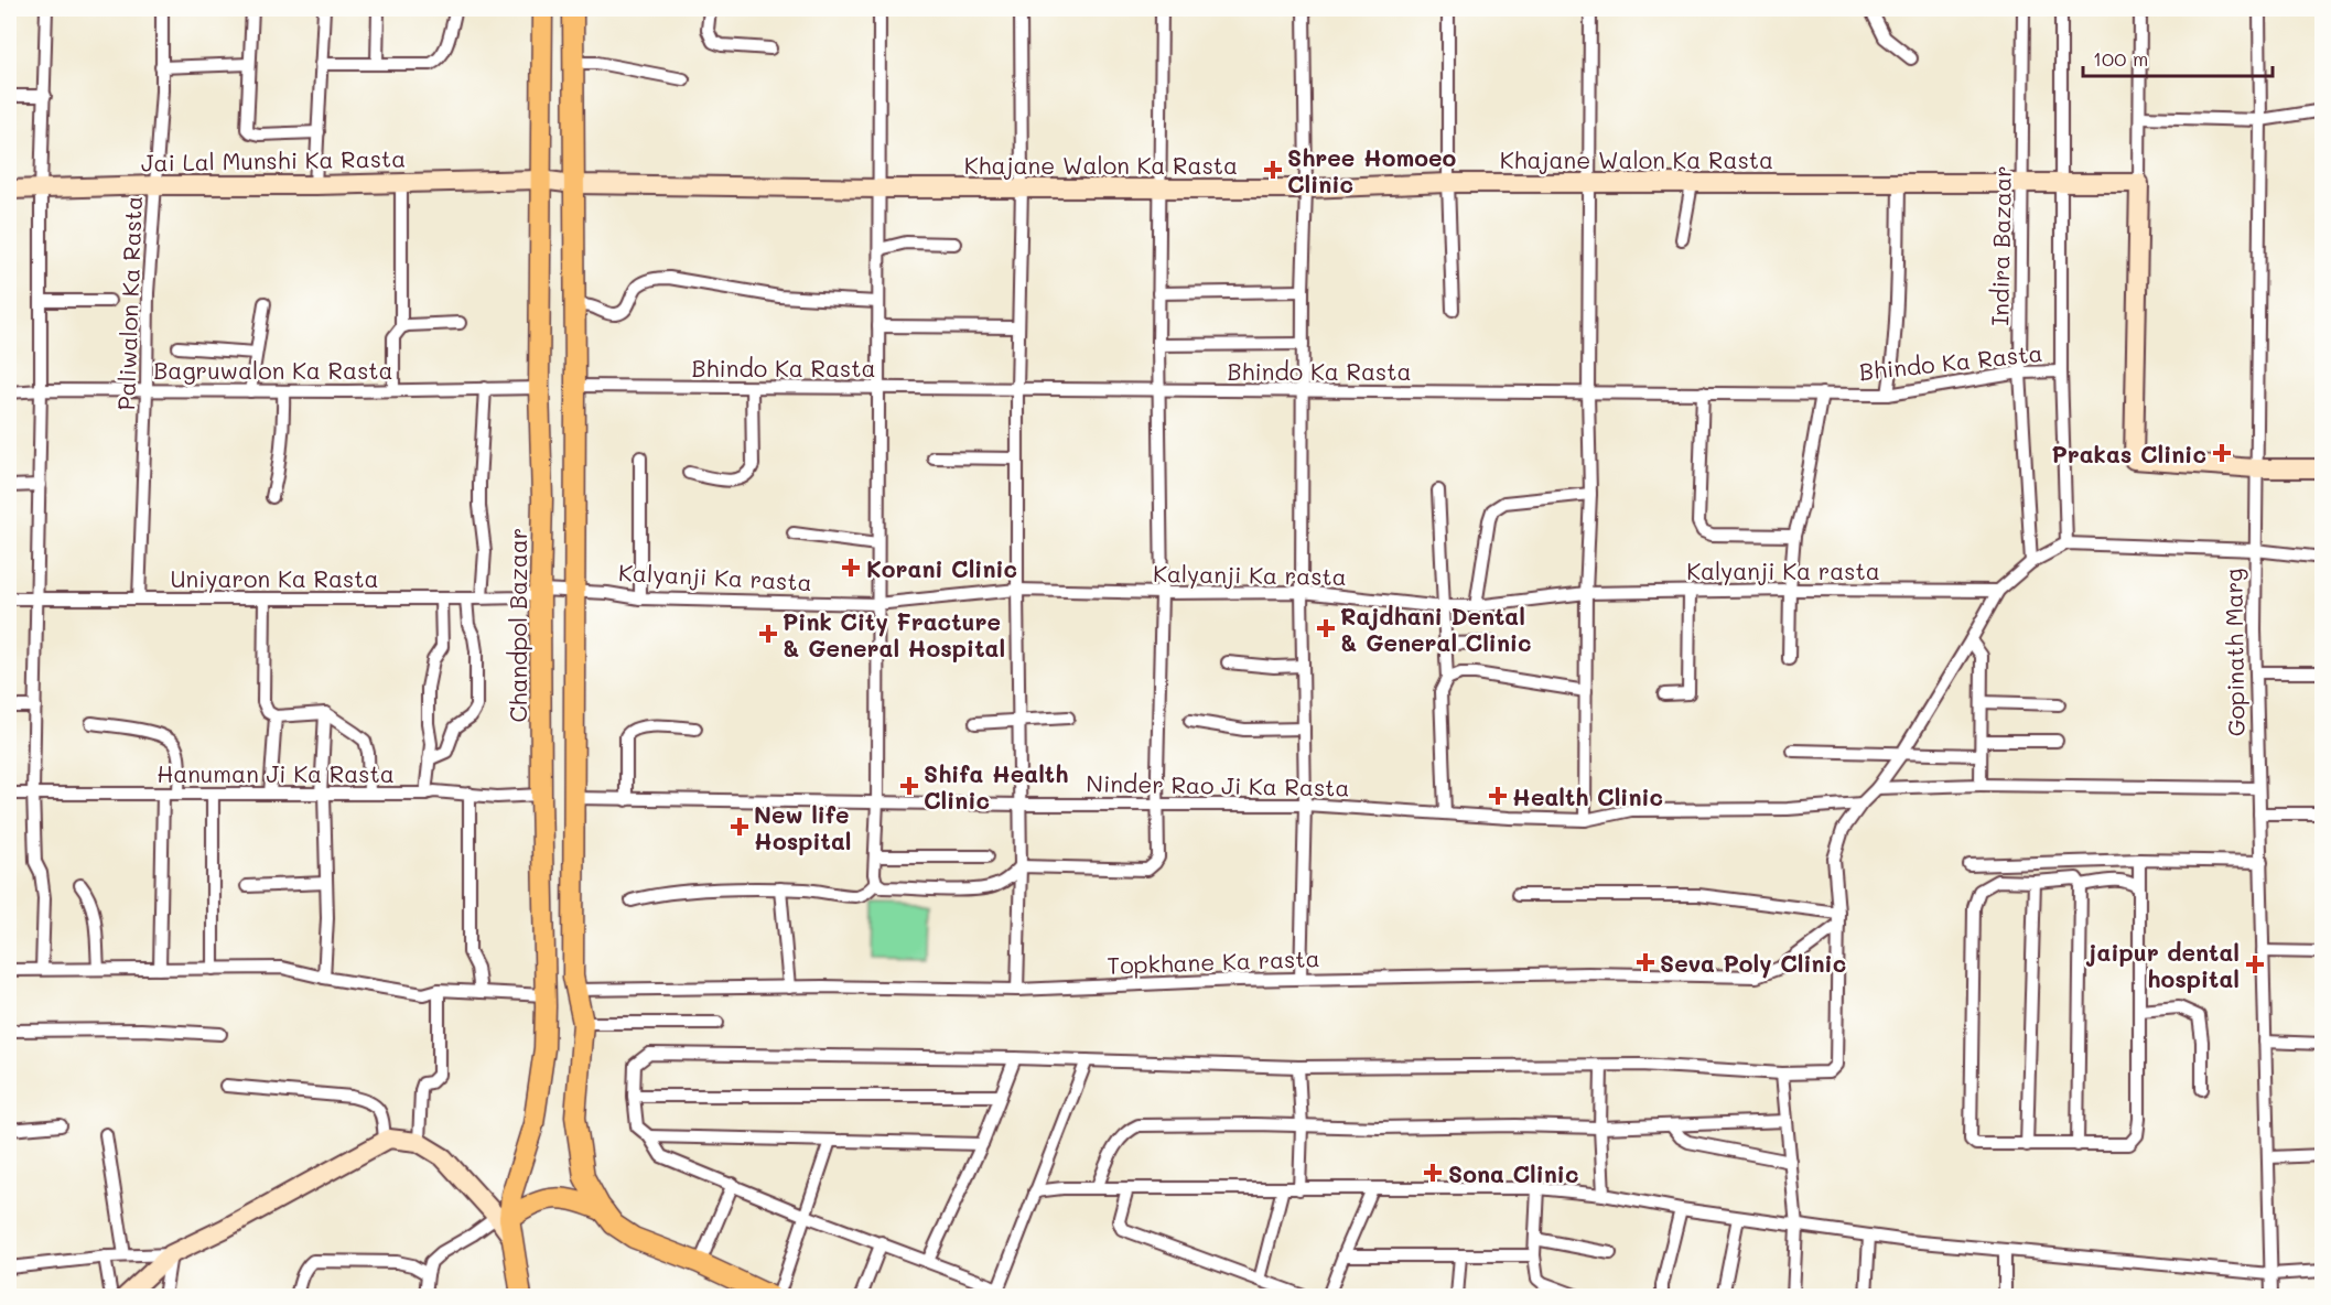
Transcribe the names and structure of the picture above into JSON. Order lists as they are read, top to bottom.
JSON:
{
  "streets": {
    "main road": ["Chandpol Bazaar"],
    "street": [
      "Khajane Walon Ka Rasta",
      "Jai Lal Munshi Ka Rasta",
      "Indira Bazaar",
      "Paliwalon Ka Rasta",
      "Bhindo Ka Rasta",
      "Bagruwalon Ka Rasta",
      "Kalyanji Ka rasta",
      "Uniyaron Ka Rasta",
      "Gopinath Marg",
      "Hanuman Ji Ka Rasta",
      "Ninder Rao Ji Ka Rasta",
      "Topkhane Ka rasta"
    ]
  },
  "crossings": [
    ["Khajane Walon Ka Rasta", "Jai Lal Munshi Ka Rasta"],
    ["Khajane Walon Ka Rasta", "Indira Bazaar"],
    ["Khajane Walon Ka Rasta", "Chandpol Bazaar"],
    ["Jai Lal Munshi Ka Rasta", "Paliwalon Ka Rasta"],
    ["Jai Lal Munshi Ka Rasta", "Chandpol Bazaar"],
    ["Indira Bazaar", "Bhindo Ka Rasta"],
    ["Paliwalon Ka Rasta", "Bagruwalon Ka Rasta"],
    ["Paliwalon Ka Rasta", "Uniyaron Ka Rasta"],
    ["Bagruwalon Ka Rasta", "Chandpol Bazaar"],
    ["Kalyanji Ka rasta", "Uniyaron Ka Rasta"],
    ["Kalyanji Ka rasta", "Chandpol Bazaar"],
    ["Uniyaron Ka Rasta", "Chandpol Bazaar"],
    ["Chandpol Bazaar", "Hanuman Ji Ka Rasta"]
  ],
  "places": {
    "health": [
      "Shree Homoeo Clinic",
      "Prakas Clinic",
      "Korani Clinic",
      "Rajdhani Dental & General Clinic",
      "Pink City Fracture & General Hospital",
      "Shifa Health Clinic",
      "Health Clinic",
      "New life Hospital",
      "Seva Poly Clinic",
      "jaipur dental hospital",
      "Sona Clinic"
    ]
  },
  "scale_bar": "100 m"
}
